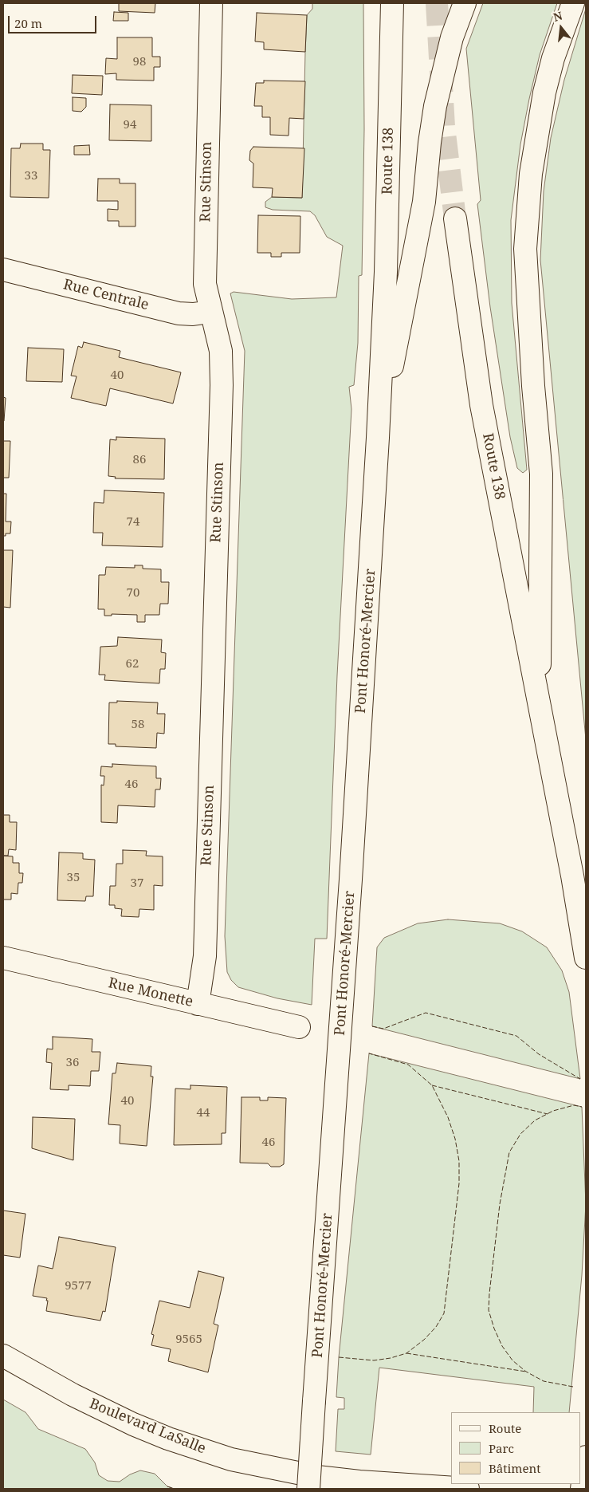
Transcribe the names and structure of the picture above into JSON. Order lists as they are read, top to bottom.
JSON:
{
  "streets": {
    "main road": [
      "Route 138",
      "Rue Stinson",
      "Rue Centrale",
      "Pont Honoré-Mercier",
      "Rue Monette",
      "Boulevard LaSalle"
    ]
  },
  "crossings": [
    ["Route 138", "Pont Honoré-Mercier"],
    ["Rue Stinson", "Rue Centrale"],
    ["Rue Stinson", "Rue Monette"]
  ],
  "house_numbers": [
    "98",
    "94",
    "33",
    "40",
    "86",
    "74",
    "70",
    "62",
    "58",
    "46",
    "35",
    "37",
    "36",
    "40",
    "44",
    "46",
    "9577",
    "9565"
  ],
  "legend": ["Route", "Parc", "Bâtiment"],
  "scale_bar": "20 m",
  "north": "top"
}
